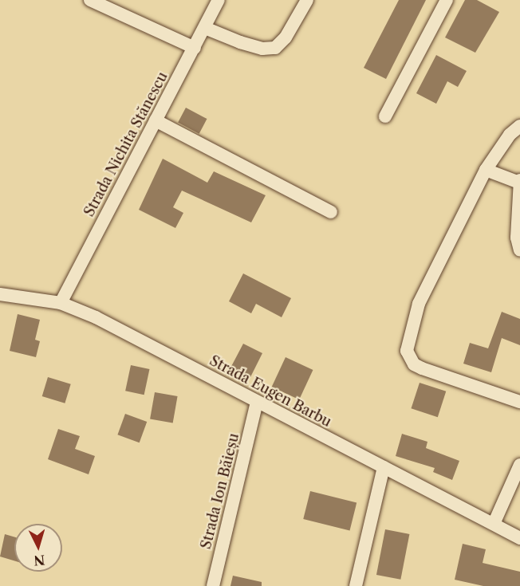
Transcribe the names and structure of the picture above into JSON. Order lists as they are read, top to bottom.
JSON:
{
  "streets": {
    "street": ["Strada Nichita Stănescu", "Strada Eugen Barbu", "Strada Ion Băieșu"]
  },
  "crossings": [
    ["Strada Nichita Stănescu", "Strada Eugen Barbu"],
    ["Strada Eugen Barbu", "Strada Ion Băieșu"]
  ],
  "north": "bottom"
}
